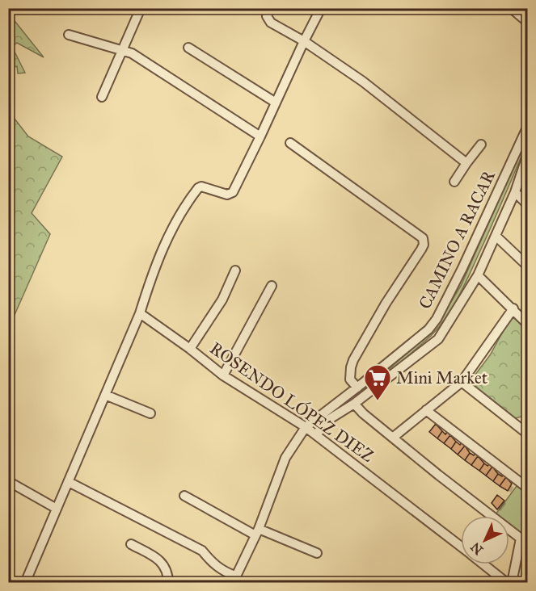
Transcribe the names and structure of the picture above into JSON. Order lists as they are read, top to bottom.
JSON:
{
  "streets": {
    "street": ["CAMINO A RACAR", "ROSENDO LÓPEZ DIEZ"]
  },
  "crossings": [
    ["CAMINO A RACAR", "ROSENDO LÓPEZ DIEZ"]
  ],
  "places": {
    "supermarket": ["Mini Market"]
  },
  "north": "bottom left"
}
